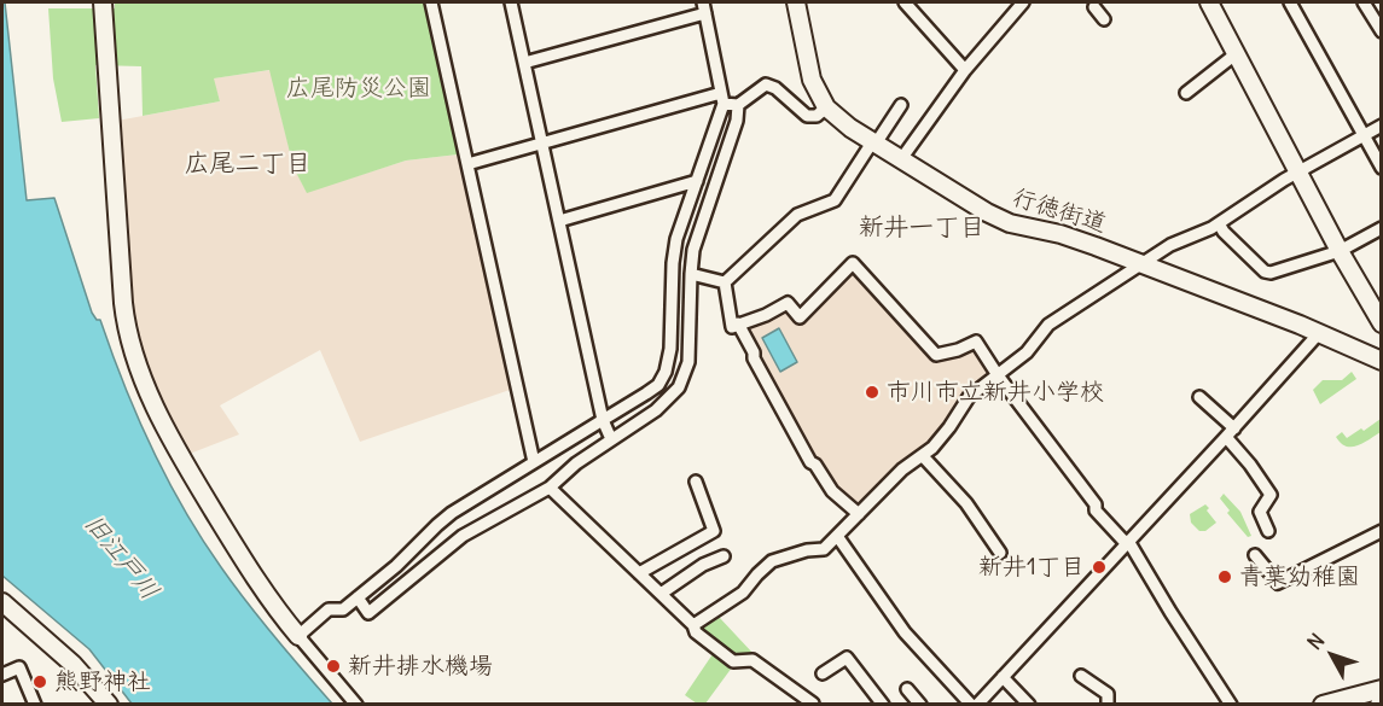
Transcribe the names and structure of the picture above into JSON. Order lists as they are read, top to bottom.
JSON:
{
  "streets": {
    "street": ["行徳街道"]
  },
  "districts": ["広尾二丁目", "新井一丁目"],
  "water": ["旧江戸川"],
  "parks": ["広尾防災公園"],
  "places": [
    "市川市立新井小学校",
    "新井1丁目",
    "青葉幼稚園",
    "新井排水機場",
    "熊野神社"
  ],
  "north": "top left"
}
